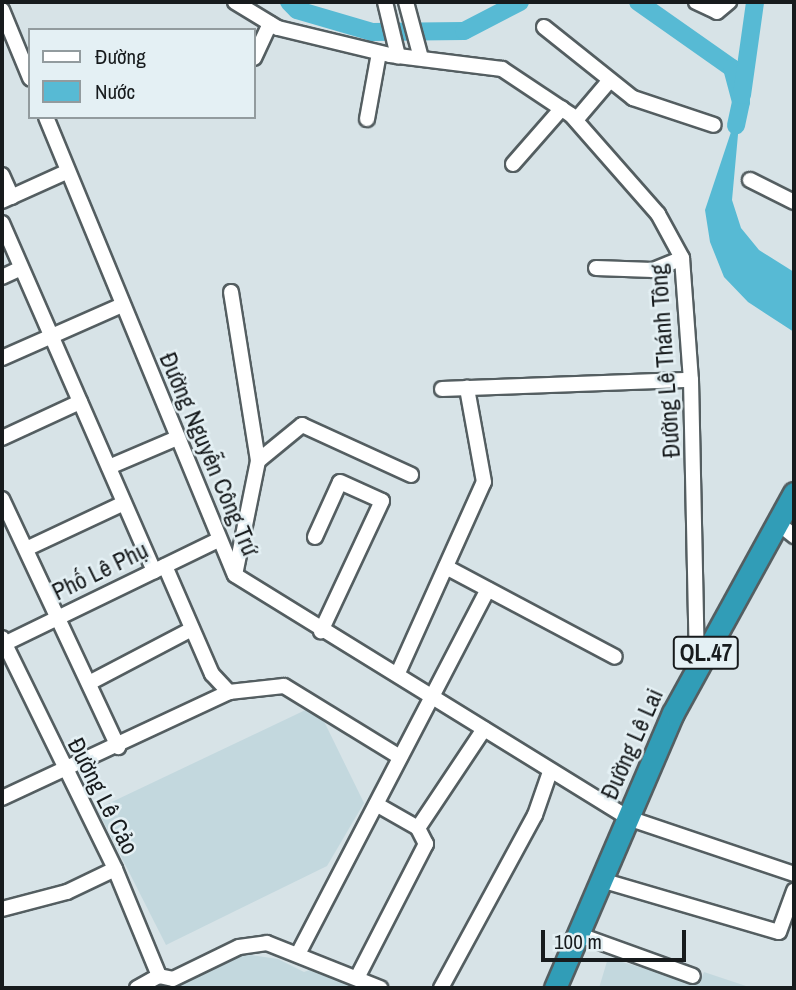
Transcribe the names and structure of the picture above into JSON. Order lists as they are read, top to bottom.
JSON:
{
  "streets": {
    "highway": ["QL.47", "Đường Lê Lai"],
    "street": [
      "Đường Lê Thánh Tông",
      "Đường Nguyễn Công Trứ",
      "Phố Lê Phụ",
      "Đường Lê Cảo"
    ]
  },
  "crossings": [
    ["Đường Lê Thánh Tông", "Đường Lê Lai"],
    ["Đường Nguyễn Công Trứ", "Phố Lê Phụ"],
    ["Đường Nguyễn Công Trứ", "Đường Lê Lai"],
    ["Phố Lê Phụ", "Đường Lê Cảo"]
  ],
  "legend": ["Đường", "Nước"],
  "scale_bar": "100 m"
}
